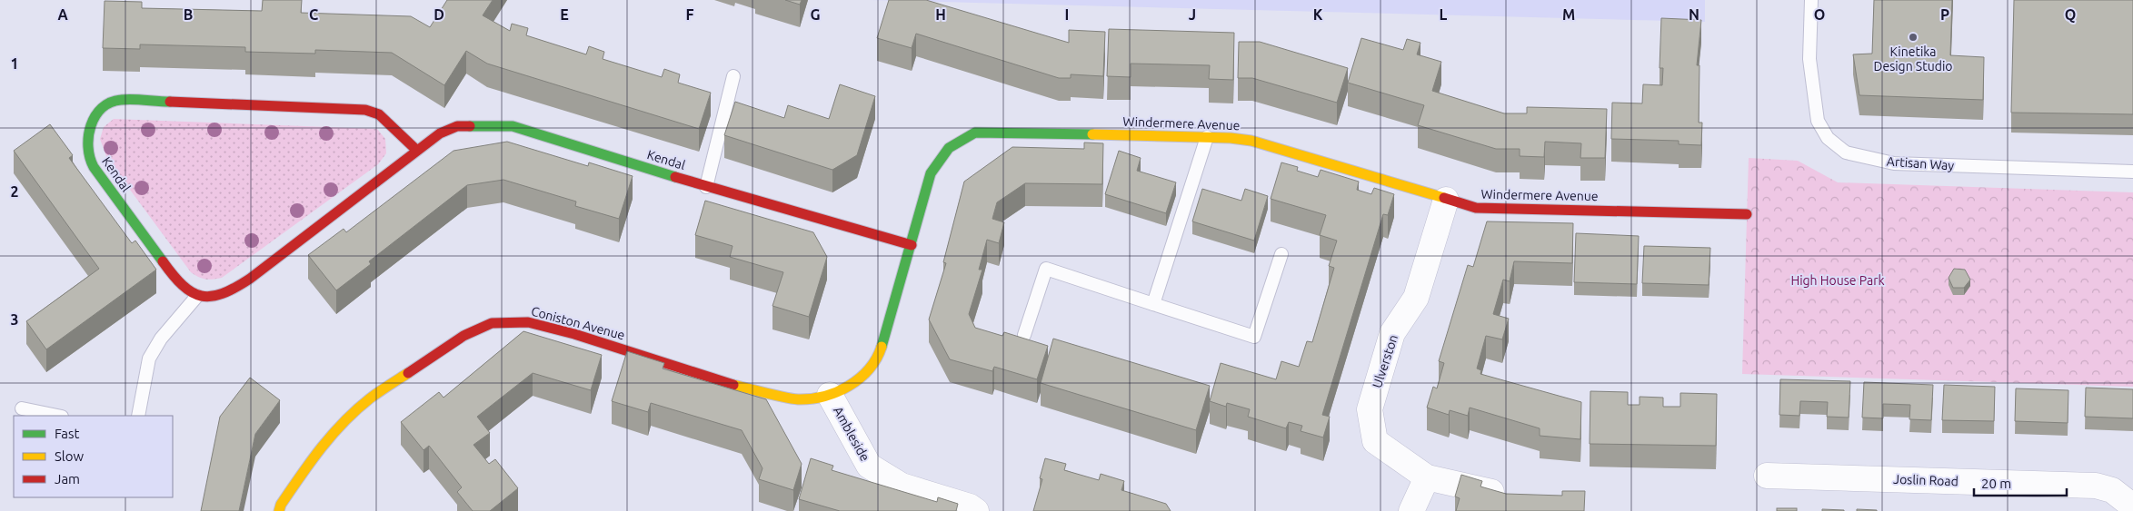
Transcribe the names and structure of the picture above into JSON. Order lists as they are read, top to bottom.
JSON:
{
  "streets": {
    "street": [
      "Windermere Avenue",
      "Kendal",
      "Coniston Avenue",
      "Ulverston",
      "Ambleside",
      "Joslin Road"
    ],
    "lane": ["Artisan Way"]
  },
  "crossings": [
    ["Windermere Avenue", "Kendal"],
    ["Windermere Avenue", "Coniston Avenue"],
    ["Windermere Avenue", "Ulverston"],
    ["Windermere Avenue", "Ambleside"],
    ["Coniston Avenue", "Ambleside"]
  ],
  "parks": ["High House Park"],
  "places": ["Kinetika Design Studio"],
  "legend": ["Fast", "Slow", "Jam"],
  "scale_bar": "20 m",
  "grid": {
    "columns": [
      "A",
      "B",
      "C",
      "D",
      "E",
      "F",
      "G",
      "H",
      "I",
      "J",
      "K",
      "L",
      "M",
      "N",
      "O",
      "P",
      "Q"
    ],
    "rows": ["1", "2", "3"]
  }
}
